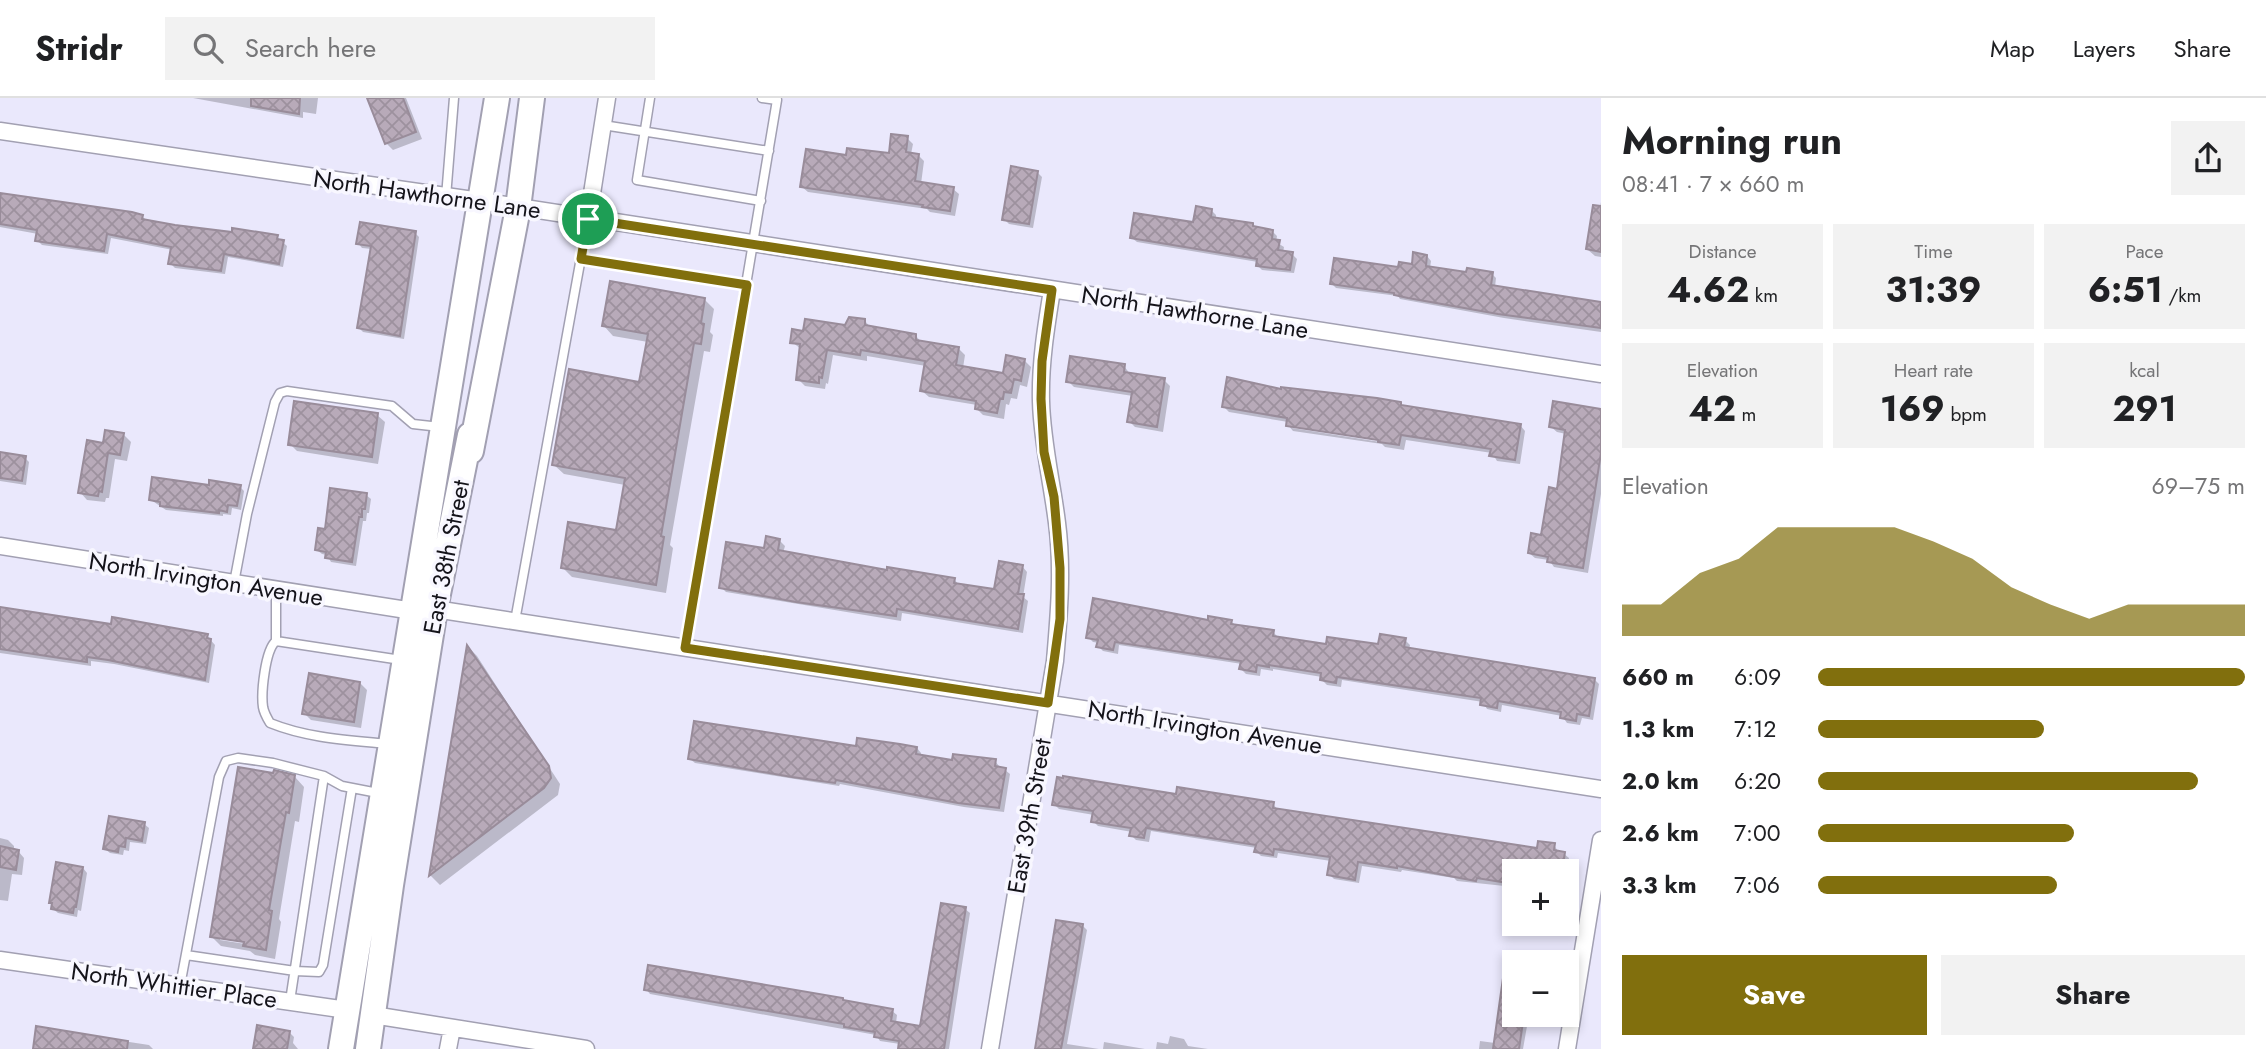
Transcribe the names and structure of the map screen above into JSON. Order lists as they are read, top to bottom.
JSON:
{
  "streets": {
    "main road": ["East 38th Street"],
    "street": [
      "North Hawthorne Lane",
      "North Irvington Avenue",
      "East 39th Street",
      "North Whittier Place"
    ]
  },
  "crossings": [
    ["North Hawthorne Lane", "East 38th Street"],
    ["North Hawthorne Lane", "East 39th Street"],
    ["East 38th Street", "North Irvington Avenue"],
    ["East 38th Street", "North Whittier Place"],
    ["North Irvington Avenue", "East 39th Street"]
  ],
  "page": {
    "header": "Stridr",
    "search": "Search here",
    "nav": ["Map", "Layers", "Share"],
    "heading": ["Morning run", "08:41 · 7 × 660 m"],
    "stats": [
      ["Distance", "4.62 km"],
      ["Time", "31:39"],
      ["Pace", "6:51 /km"],
      ["Elevation", "42 m"],
      ["Heart rate", "169 bpm"],
      ["kcal", "291"]
    ],
    "chart": ["Elevation", "69–75 m"],
    "list": [
      {
        "name": "660 m",
        "note": "6:09"
      },
      {
        "name": "1.3 km",
        "note": "7:12"
      },
      {
        "name": "2.0 km",
        "note": "6:20"
      },
      {
        "name": "2.6 km",
        "note": "7:00"
      },
      {
        "name": "3.3 km",
        "note": "7:06"
      }
    ],
    "map_buttons": ["+", "−"],
    "buttons": ["Save", "Share"]
  }
}
